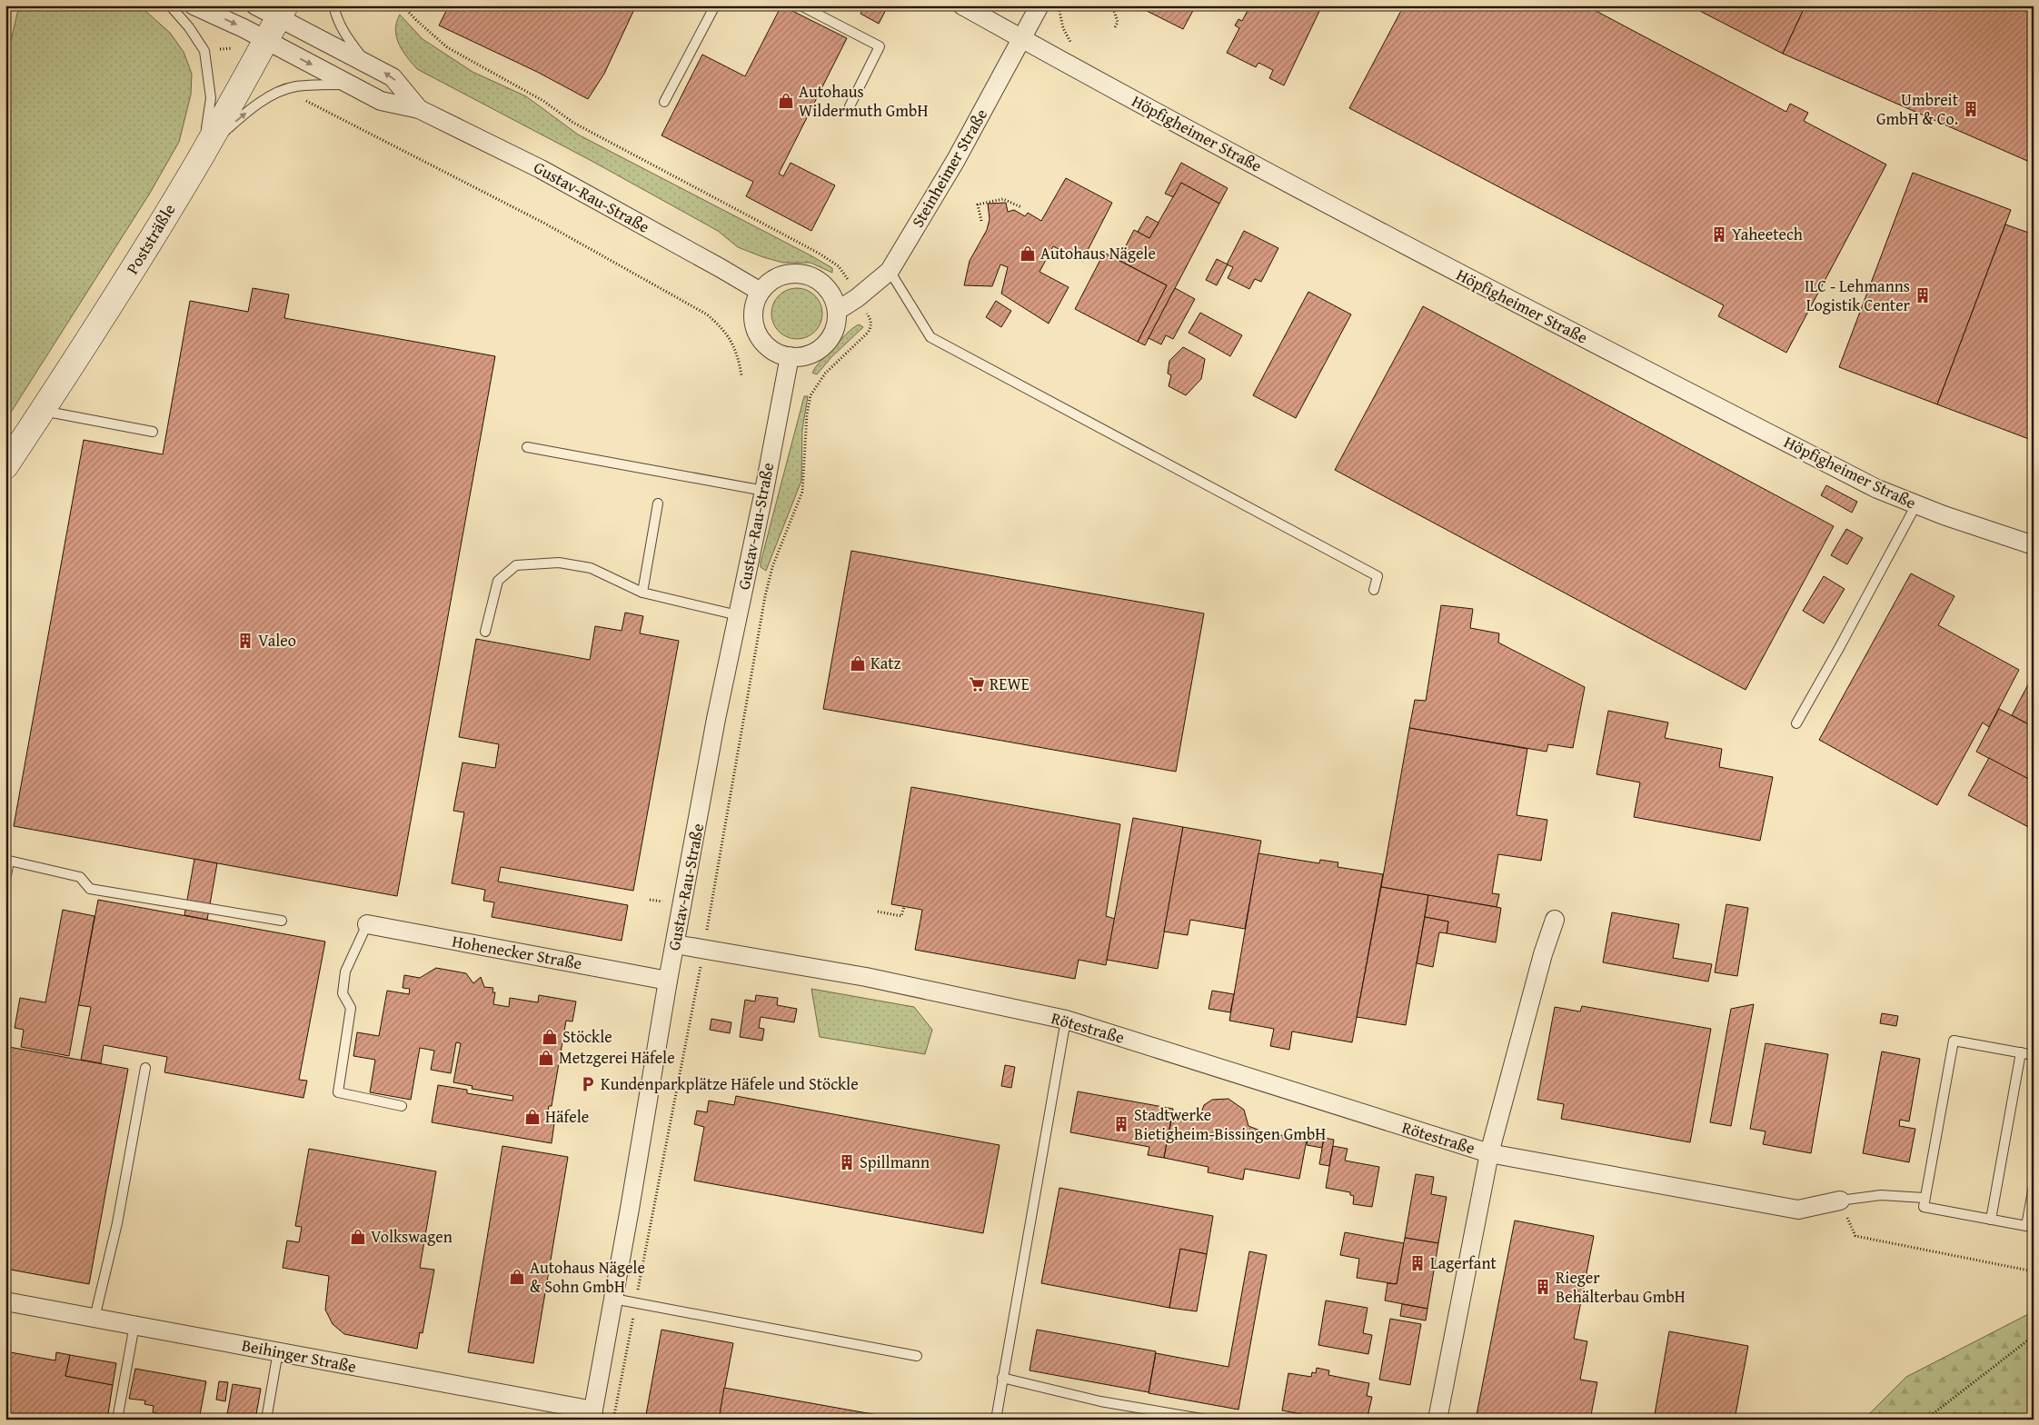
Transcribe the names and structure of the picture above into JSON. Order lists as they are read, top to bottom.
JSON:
{
  "streets": {
    "main road": ["Poststräßle"],
    "street": [
      "Höpfigheimer Straße",
      "Steinheimer Straße",
      "Gustav-Rau-Straße",
      "Hohenecker Straße",
      "Rötestraße",
      "Beihinger Straße"
    ]
  },
  "crossings": [
    ["Höpfigheimer Straße", "Steinheimer Straße"],
    ["Steinheimer Straße", "Gustav-Rau-Straße"],
    ["Gustav-Rau-Straße", "Poststräßle"],
    ["Gustav-Rau-Straße", "Hohenecker Straße"],
    ["Gustav-Rau-Straße", "Rötestraße"],
    ["Gustav-Rau-Straße", "Beihinger Straße"]
  ],
  "places": {
    "shop": [
      "Autohaus Wildermuth GmbH",
      "Autohaus Nägele",
      "Katz",
      "Stöckle",
      "Metzgerei Häfele",
      "Häfele",
      "Volkswagen",
      "Autohaus Nägele & Sohn GmbH"
    ],
    "building": [
      "Umbreit GmbH & Co.",
      "Yaheetech",
      "ILC - Lehmanns Logistik Center",
      "Valeo",
      "Stadtwerke Bietigheim-Bissingen GmbH",
      "Spillmann",
      "Lagerfant",
      "Rieger Behälterbau GmbH"
    ],
    "supermarket": ["REWE"],
    "parking": ["Kundenparkplätze Häfele und Stöckle"]
  }
}
